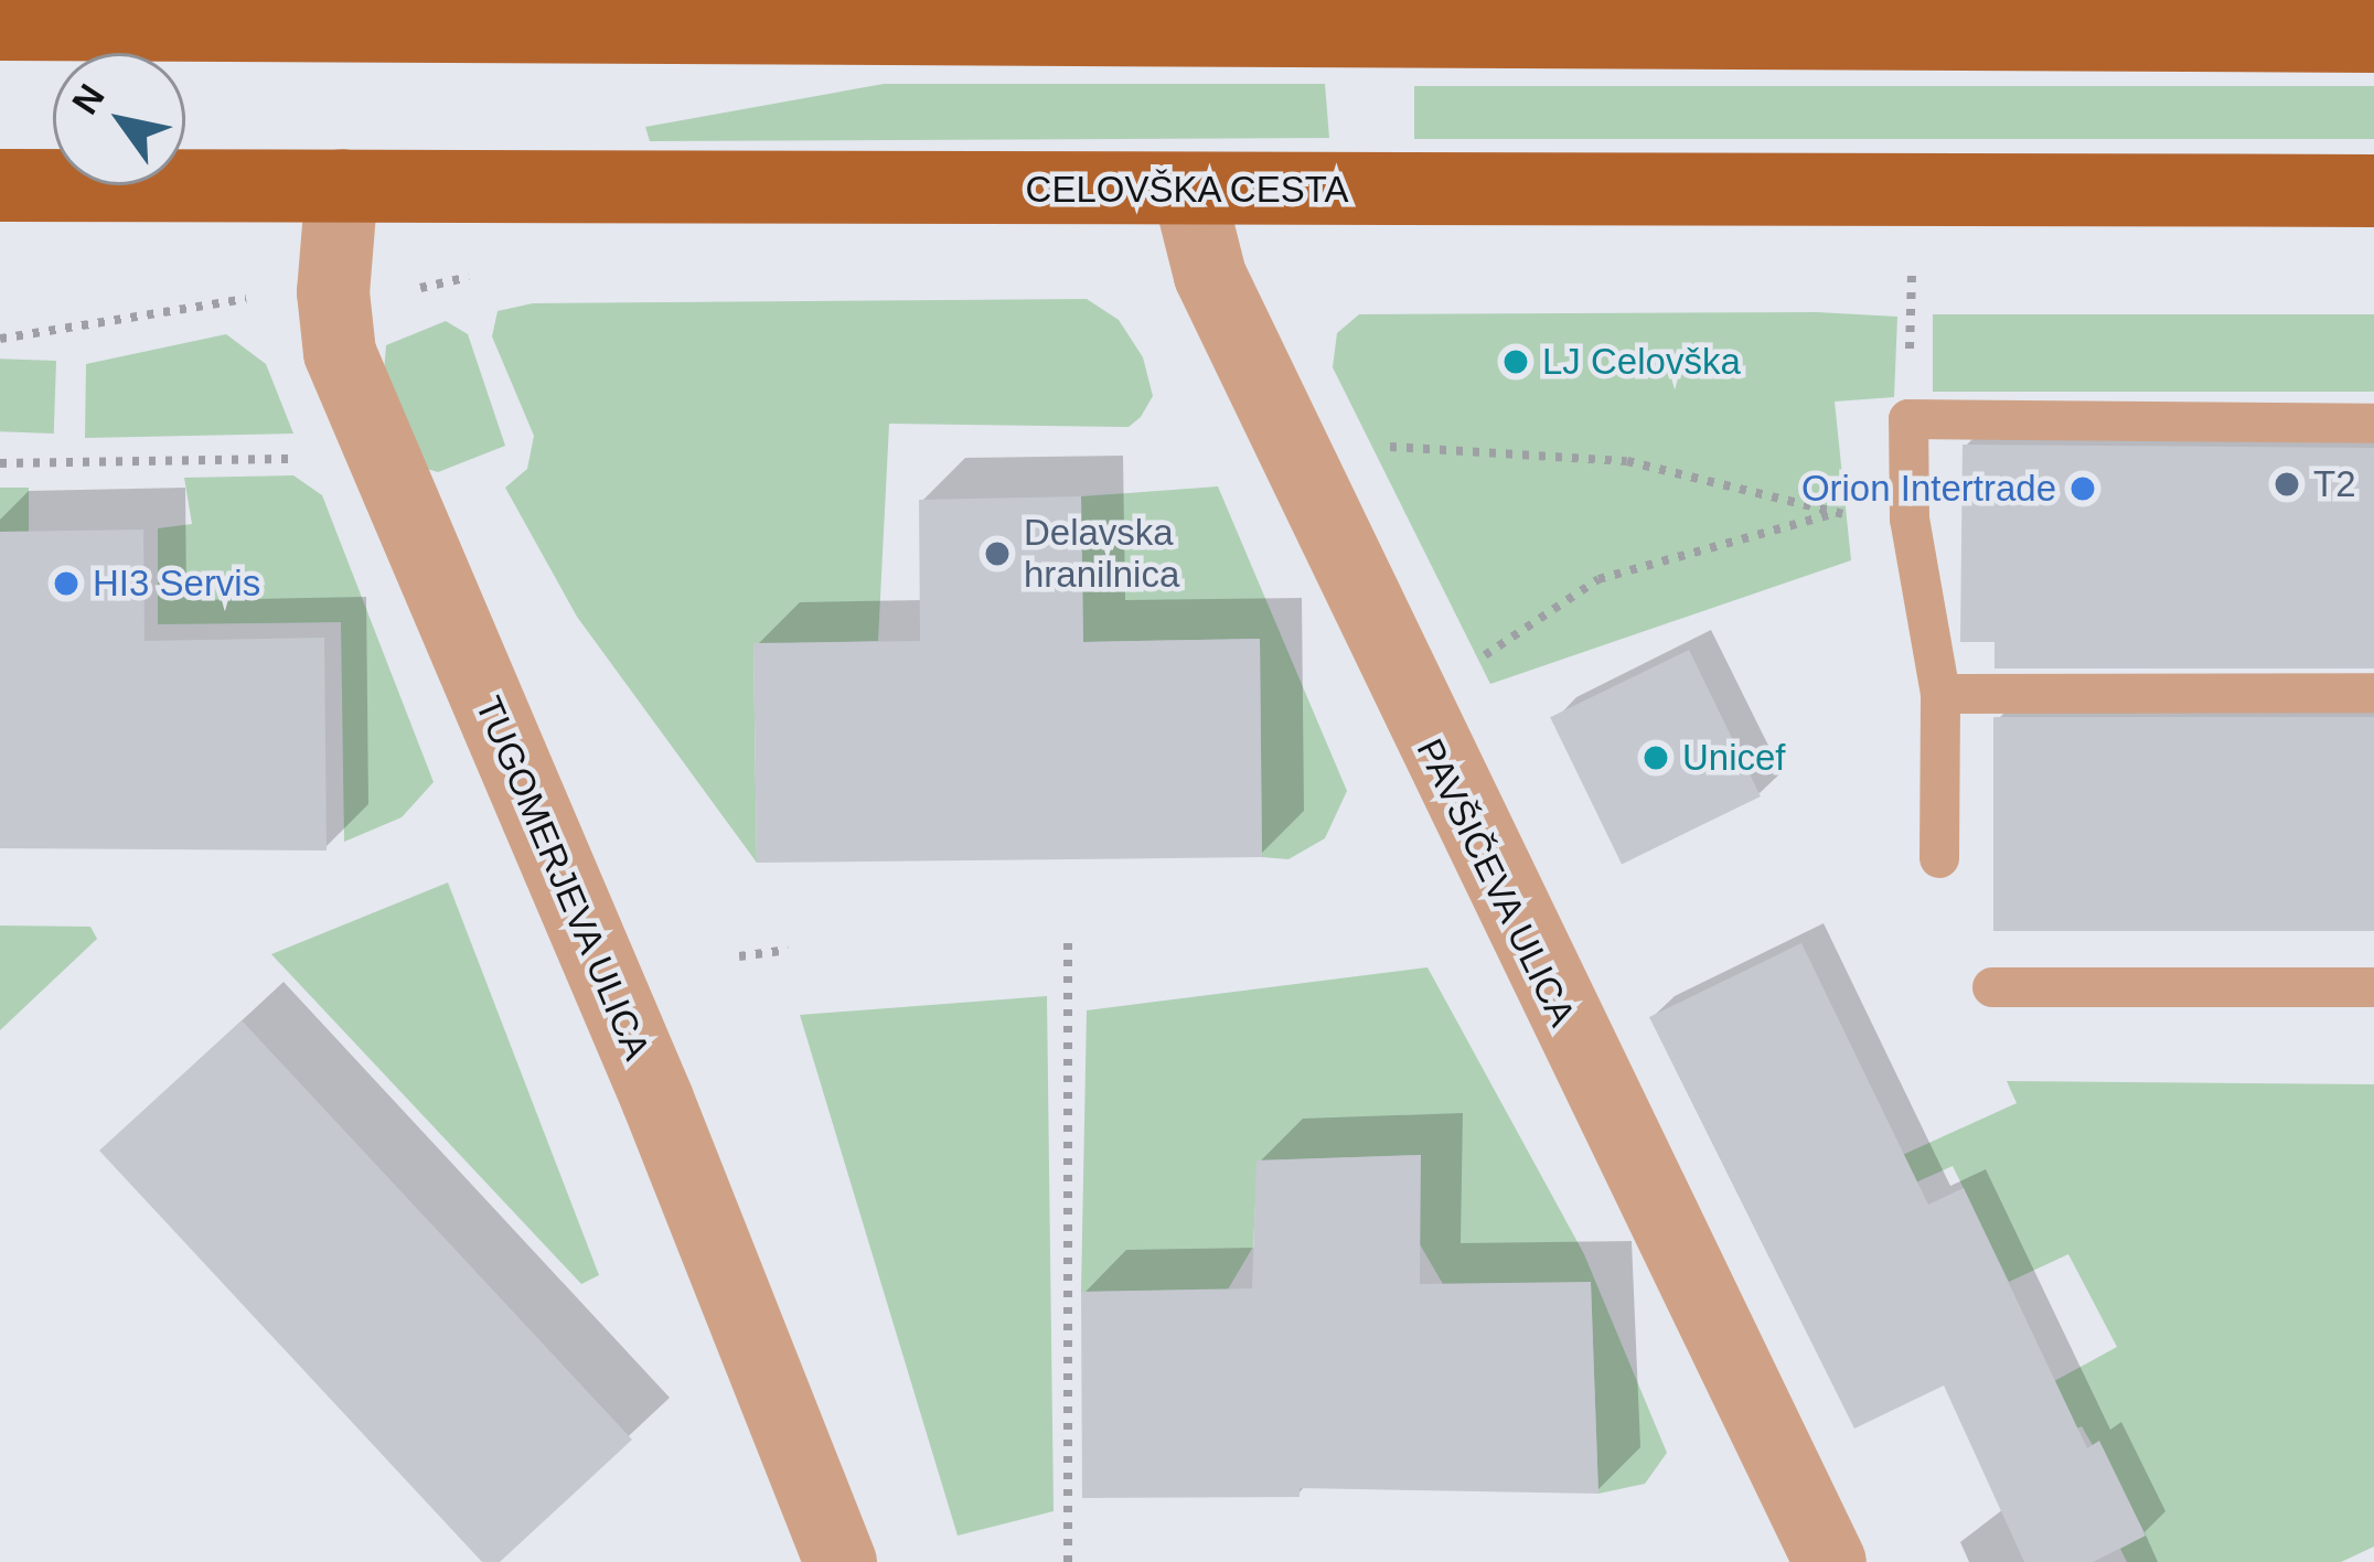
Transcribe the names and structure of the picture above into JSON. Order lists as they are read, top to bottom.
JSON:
{
  "streets": {
    "main road": ["CELOVŠKA CESTA"],
    "street": ["TUGOMERJEVA ULICA", "PAVŠIČEVA ULICA"]
  },
  "crossings": [
    ["CELOVŠKA CESTA", "TUGOMERJEVA ULICA"],
    ["CELOVŠKA CESTA", "PAVŠIČEVA ULICA"]
  ],
  "places": [
    "LJ Celovška",
    "T2",
    "Orion Intertrade",
    "Delavska hranilnica",
    "HI3 Servis",
    "Unicef"
  ],
  "north": "top left"
}
